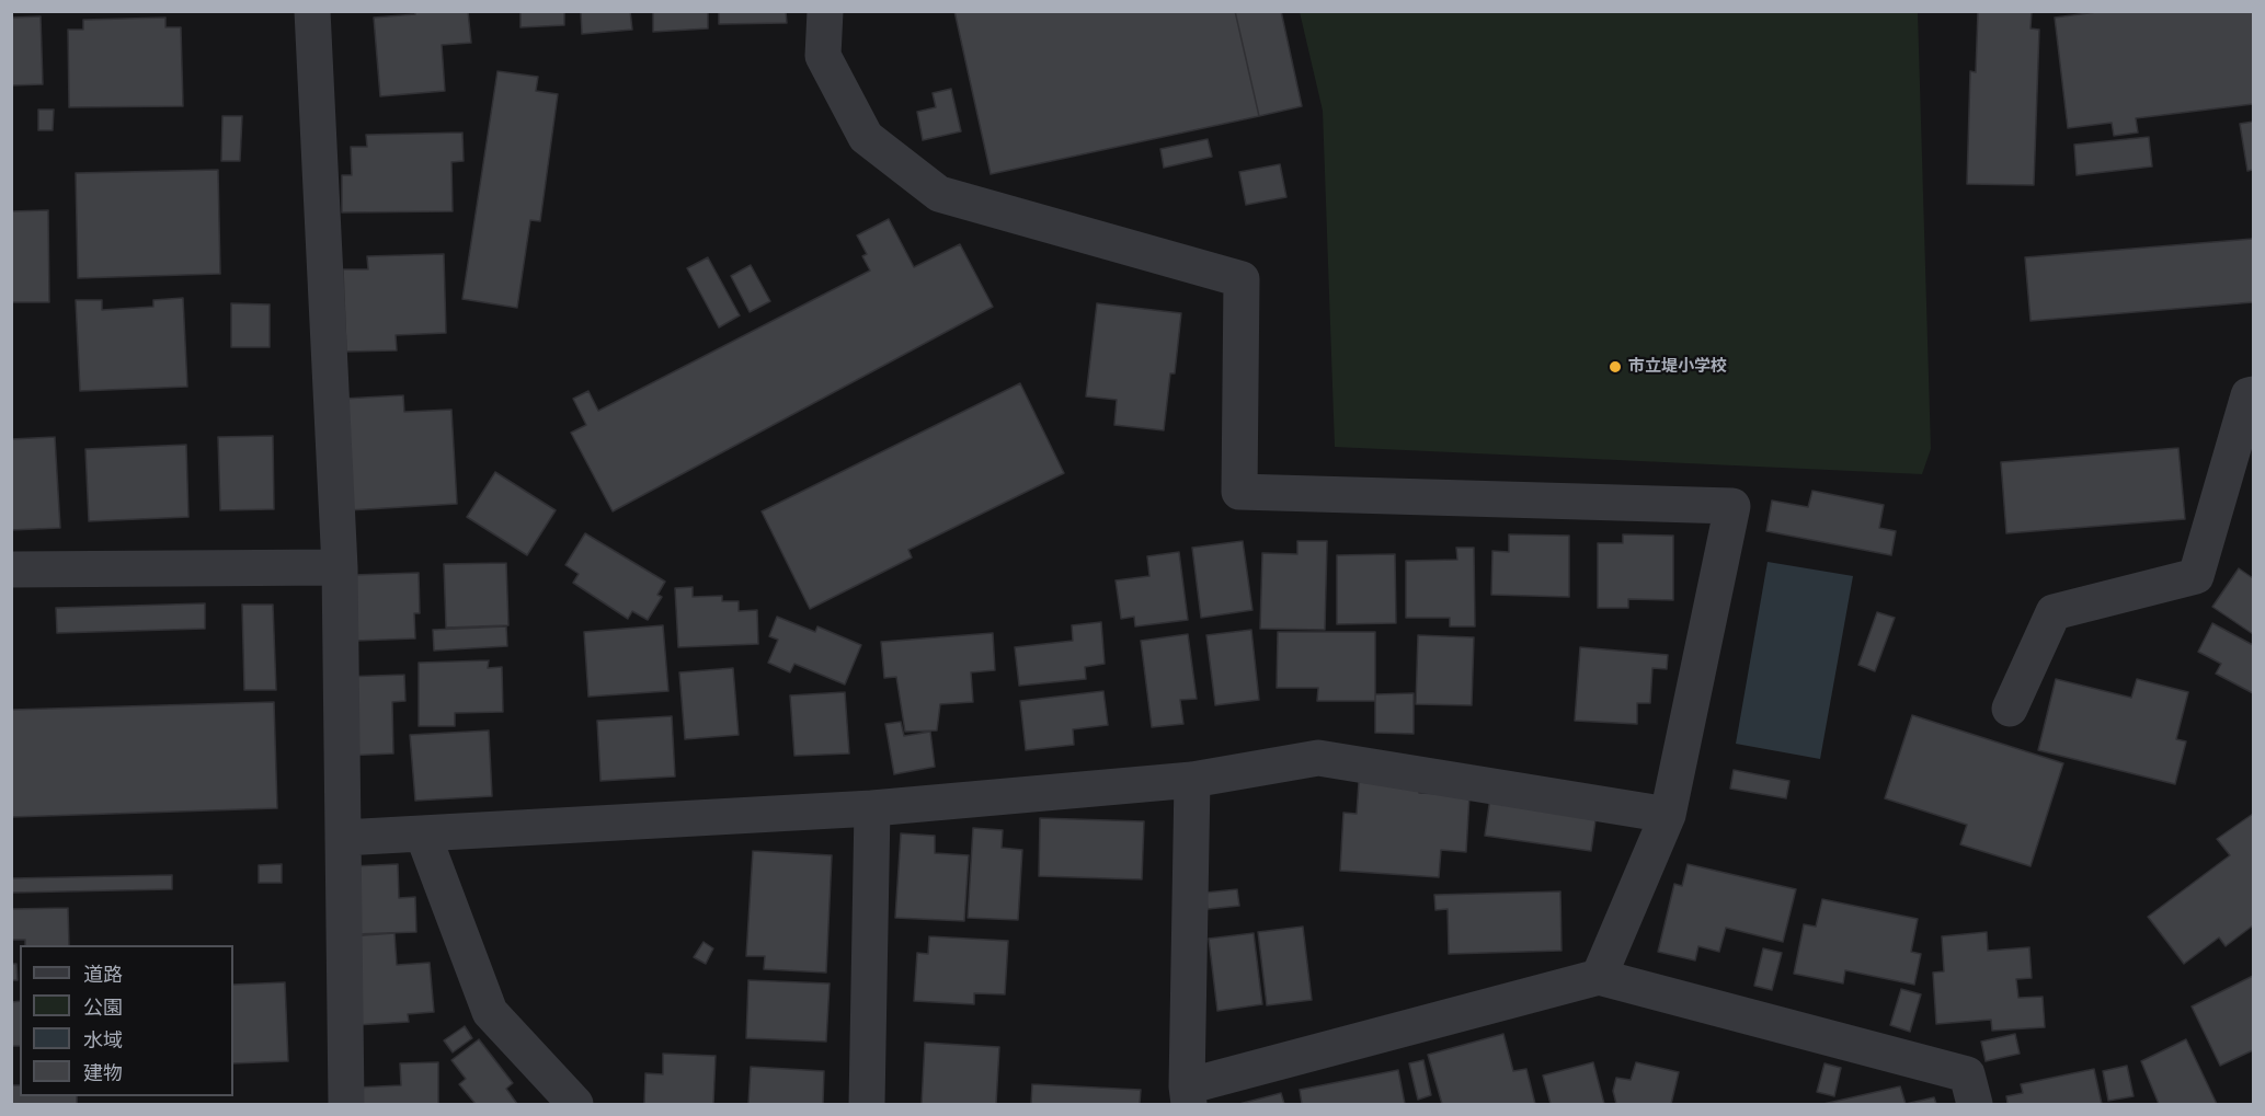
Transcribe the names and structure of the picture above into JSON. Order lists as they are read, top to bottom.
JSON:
{
  "places": ["市立堤小学校"],
  "legend": [
    "道路",
    "公園",
    "水域",
    "建物"
  ]
}
